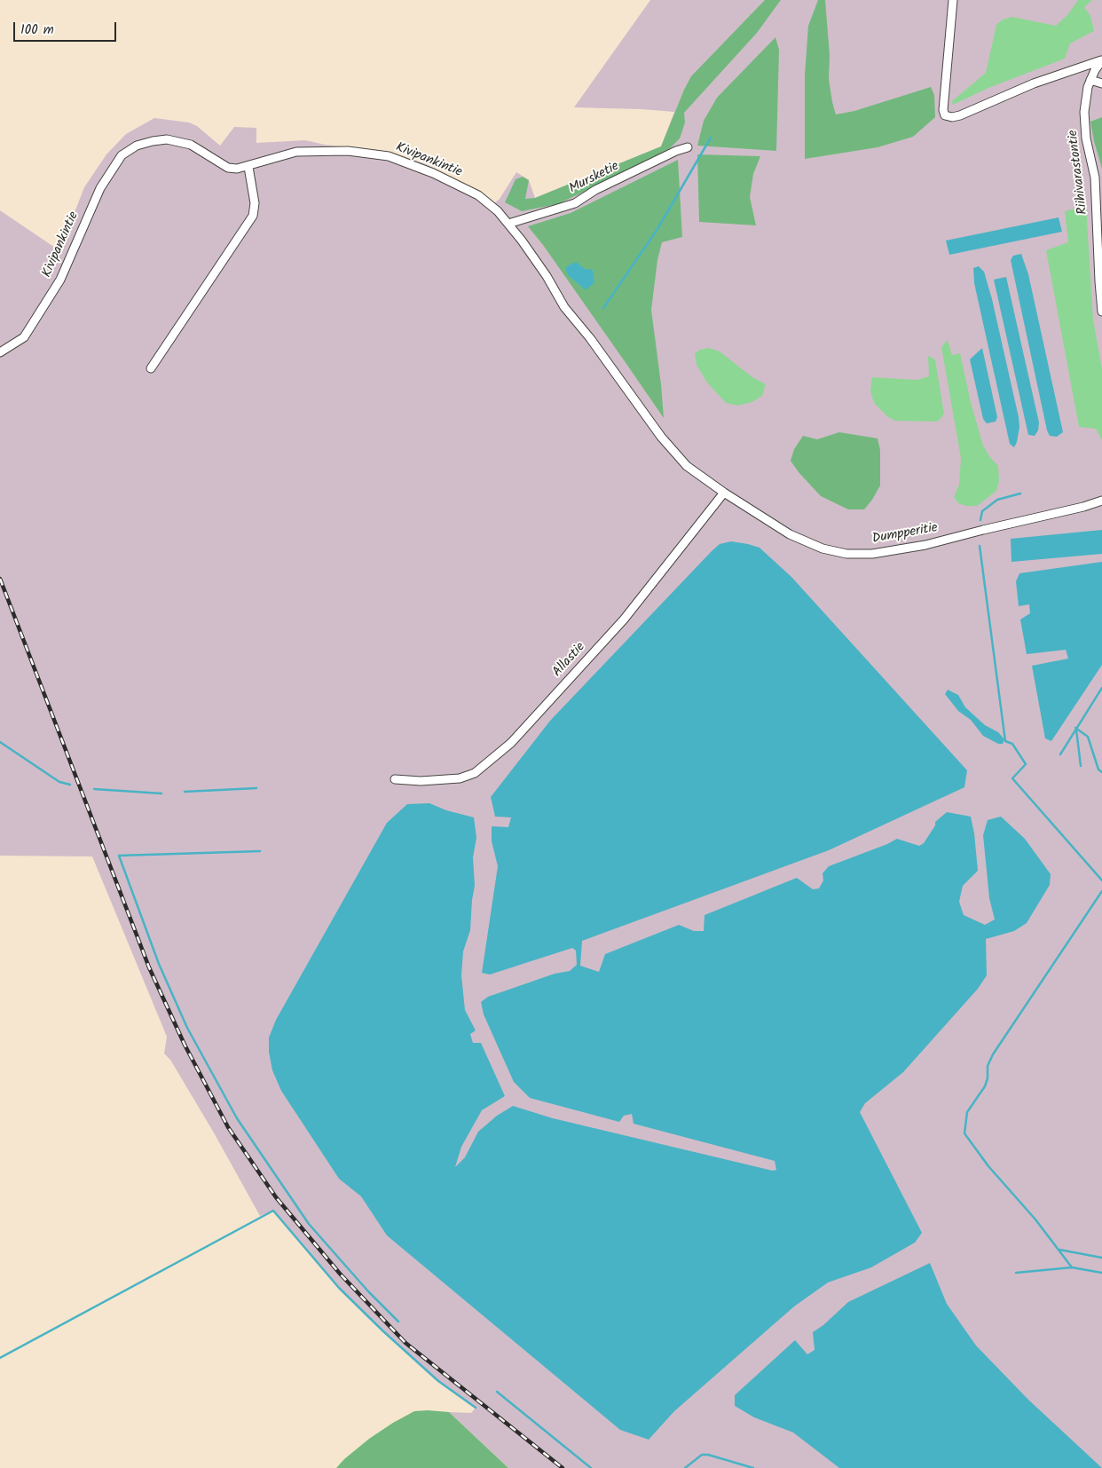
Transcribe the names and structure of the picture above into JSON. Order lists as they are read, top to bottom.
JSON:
{
  "streets": {
    "street": [
      "Kivipankintie",
      "Riihivarastontie",
      "Mursketie",
      "Dumpperitie",
      "Allastie"
    ]
  },
  "crossings": [
    ["Kivipankintie", "Mursketie"],
    ["Kivipankintie", "Dumpperitie"],
    ["Kivipankintie", "Allastie"],
    ["Dumpperitie", "Allastie"]
  ],
  "scale_bar": "100 m"
}
